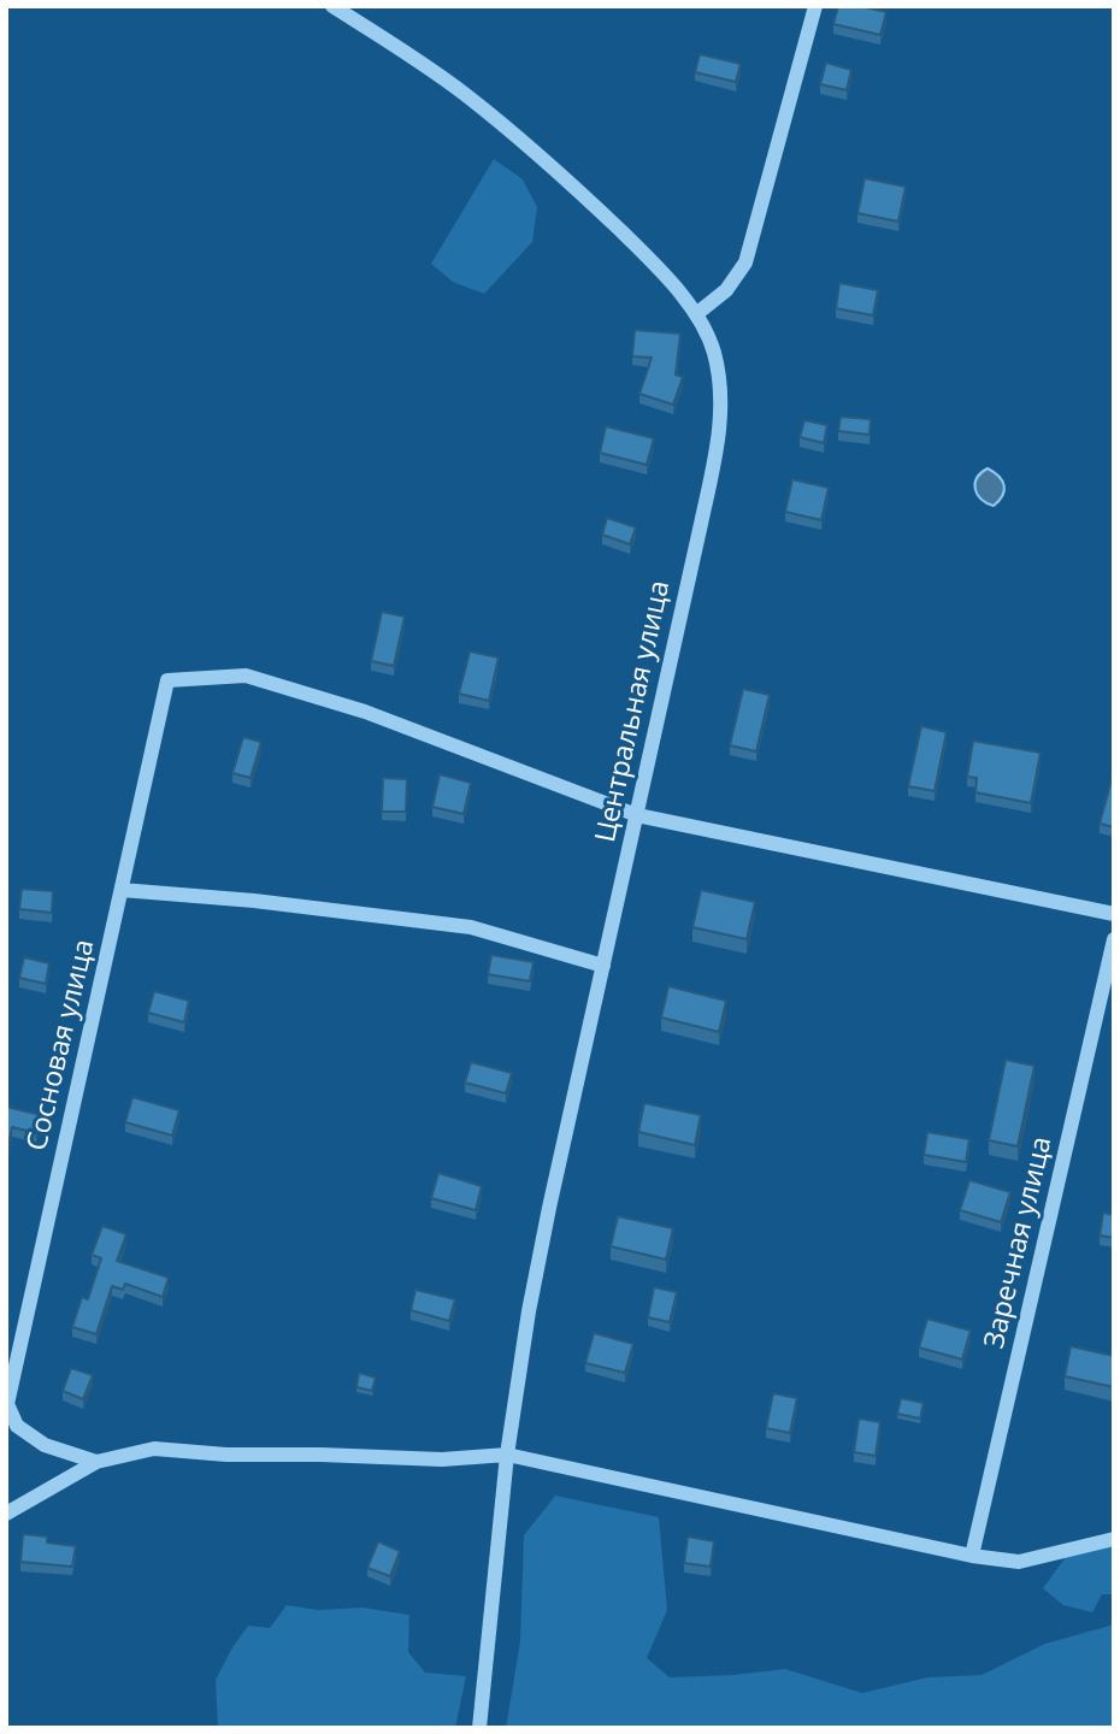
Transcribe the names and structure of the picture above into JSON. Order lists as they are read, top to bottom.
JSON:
{
  "streets": {
    "street": ["Центральная улица", "Сосновая улица", "Заречная улица"]
  },
  "crossings": [
    ["Центральная улица", "Сосновая улица"]
  ]
}
